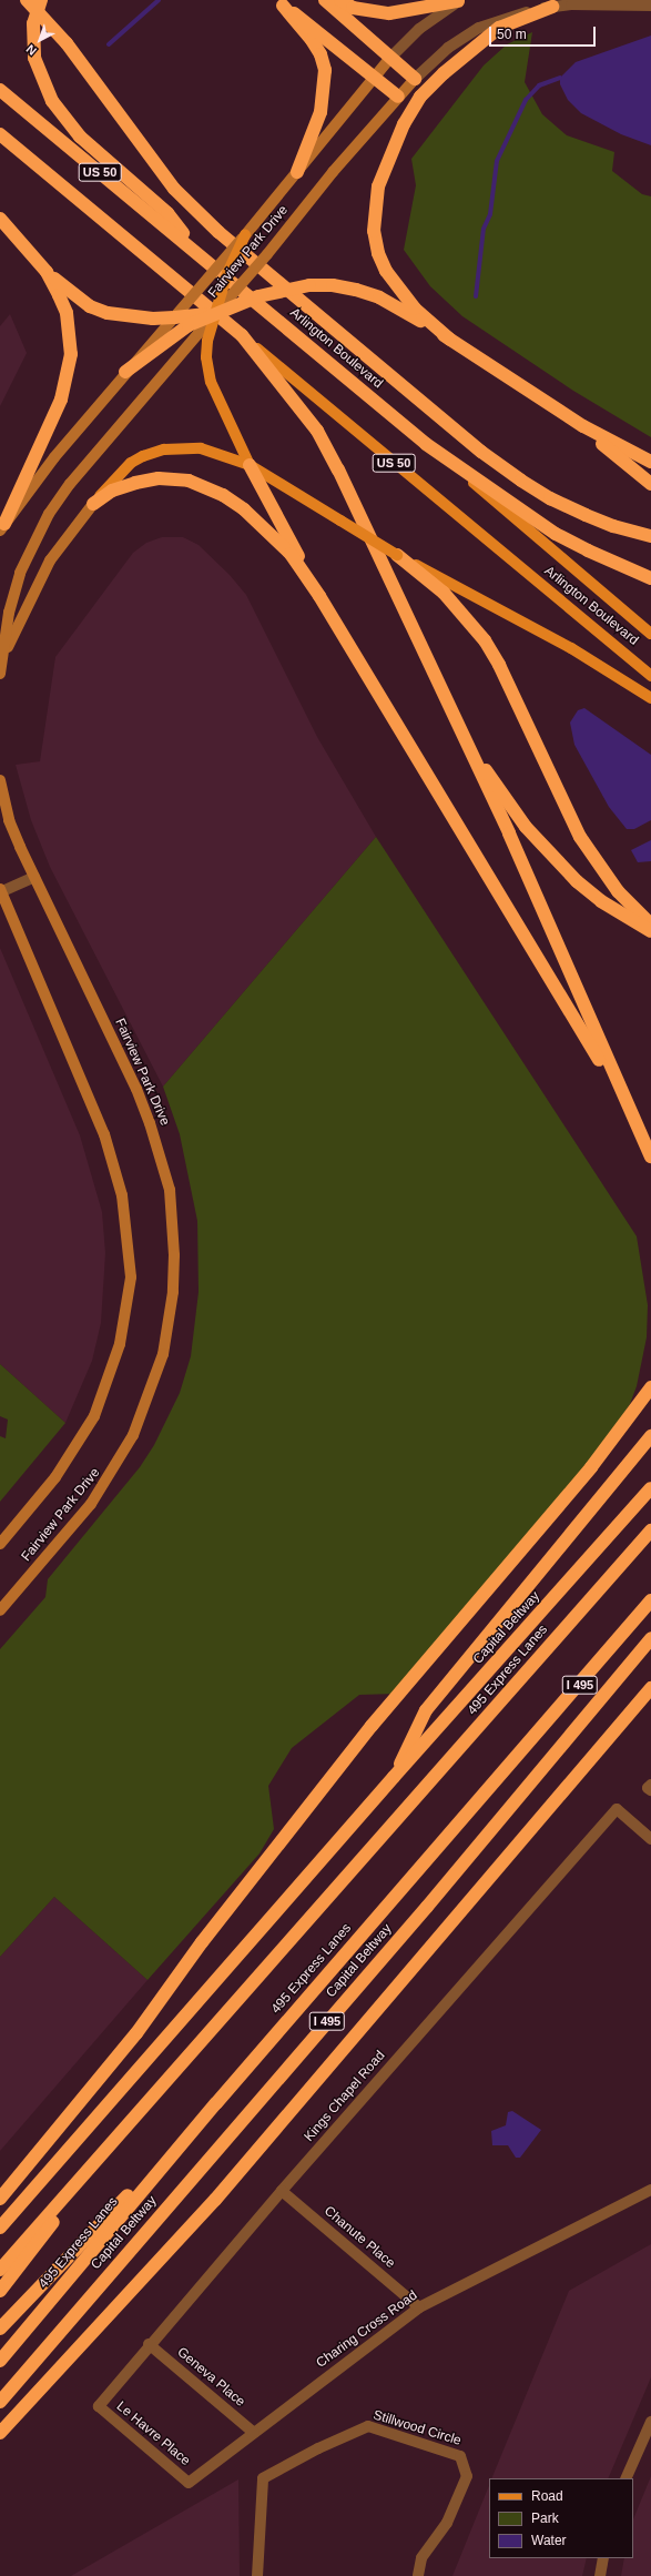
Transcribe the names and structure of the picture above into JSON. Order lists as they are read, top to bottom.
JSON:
{
  "streets": {
    "highway": [
      "US 50",
      "Arlington Boulevard",
      "Capital Beltway",
      "495 Express Lanes",
      "I 495"
    ],
    "main road": ["Fairview Park Drive"],
    "street": [
      "Kings Chapel Road",
      "Chanute Place",
      "Charing Cross Road",
      "Geneva Place",
      "Stillwood Circle",
      "Le Havre Place"
    ]
  },
  "crossings": [
    ["Kings Chapel Road", "Chanute Place"],
    ["Kings Chapel Road", "Geneva Place"],
    ["Kings Chapel Road", "Le Havre Place"],
    ["Chanute Place", "Charing Cross Road"],
    ["Charing Cross Road", "Geneva Place"],
    ["Charing Cross Road", "Le Havre Place"]
  ],
  "legend": ["Road", "Park", "Water"],
  "scale_bar": "50 m",
  "north": "bottom left"
}
